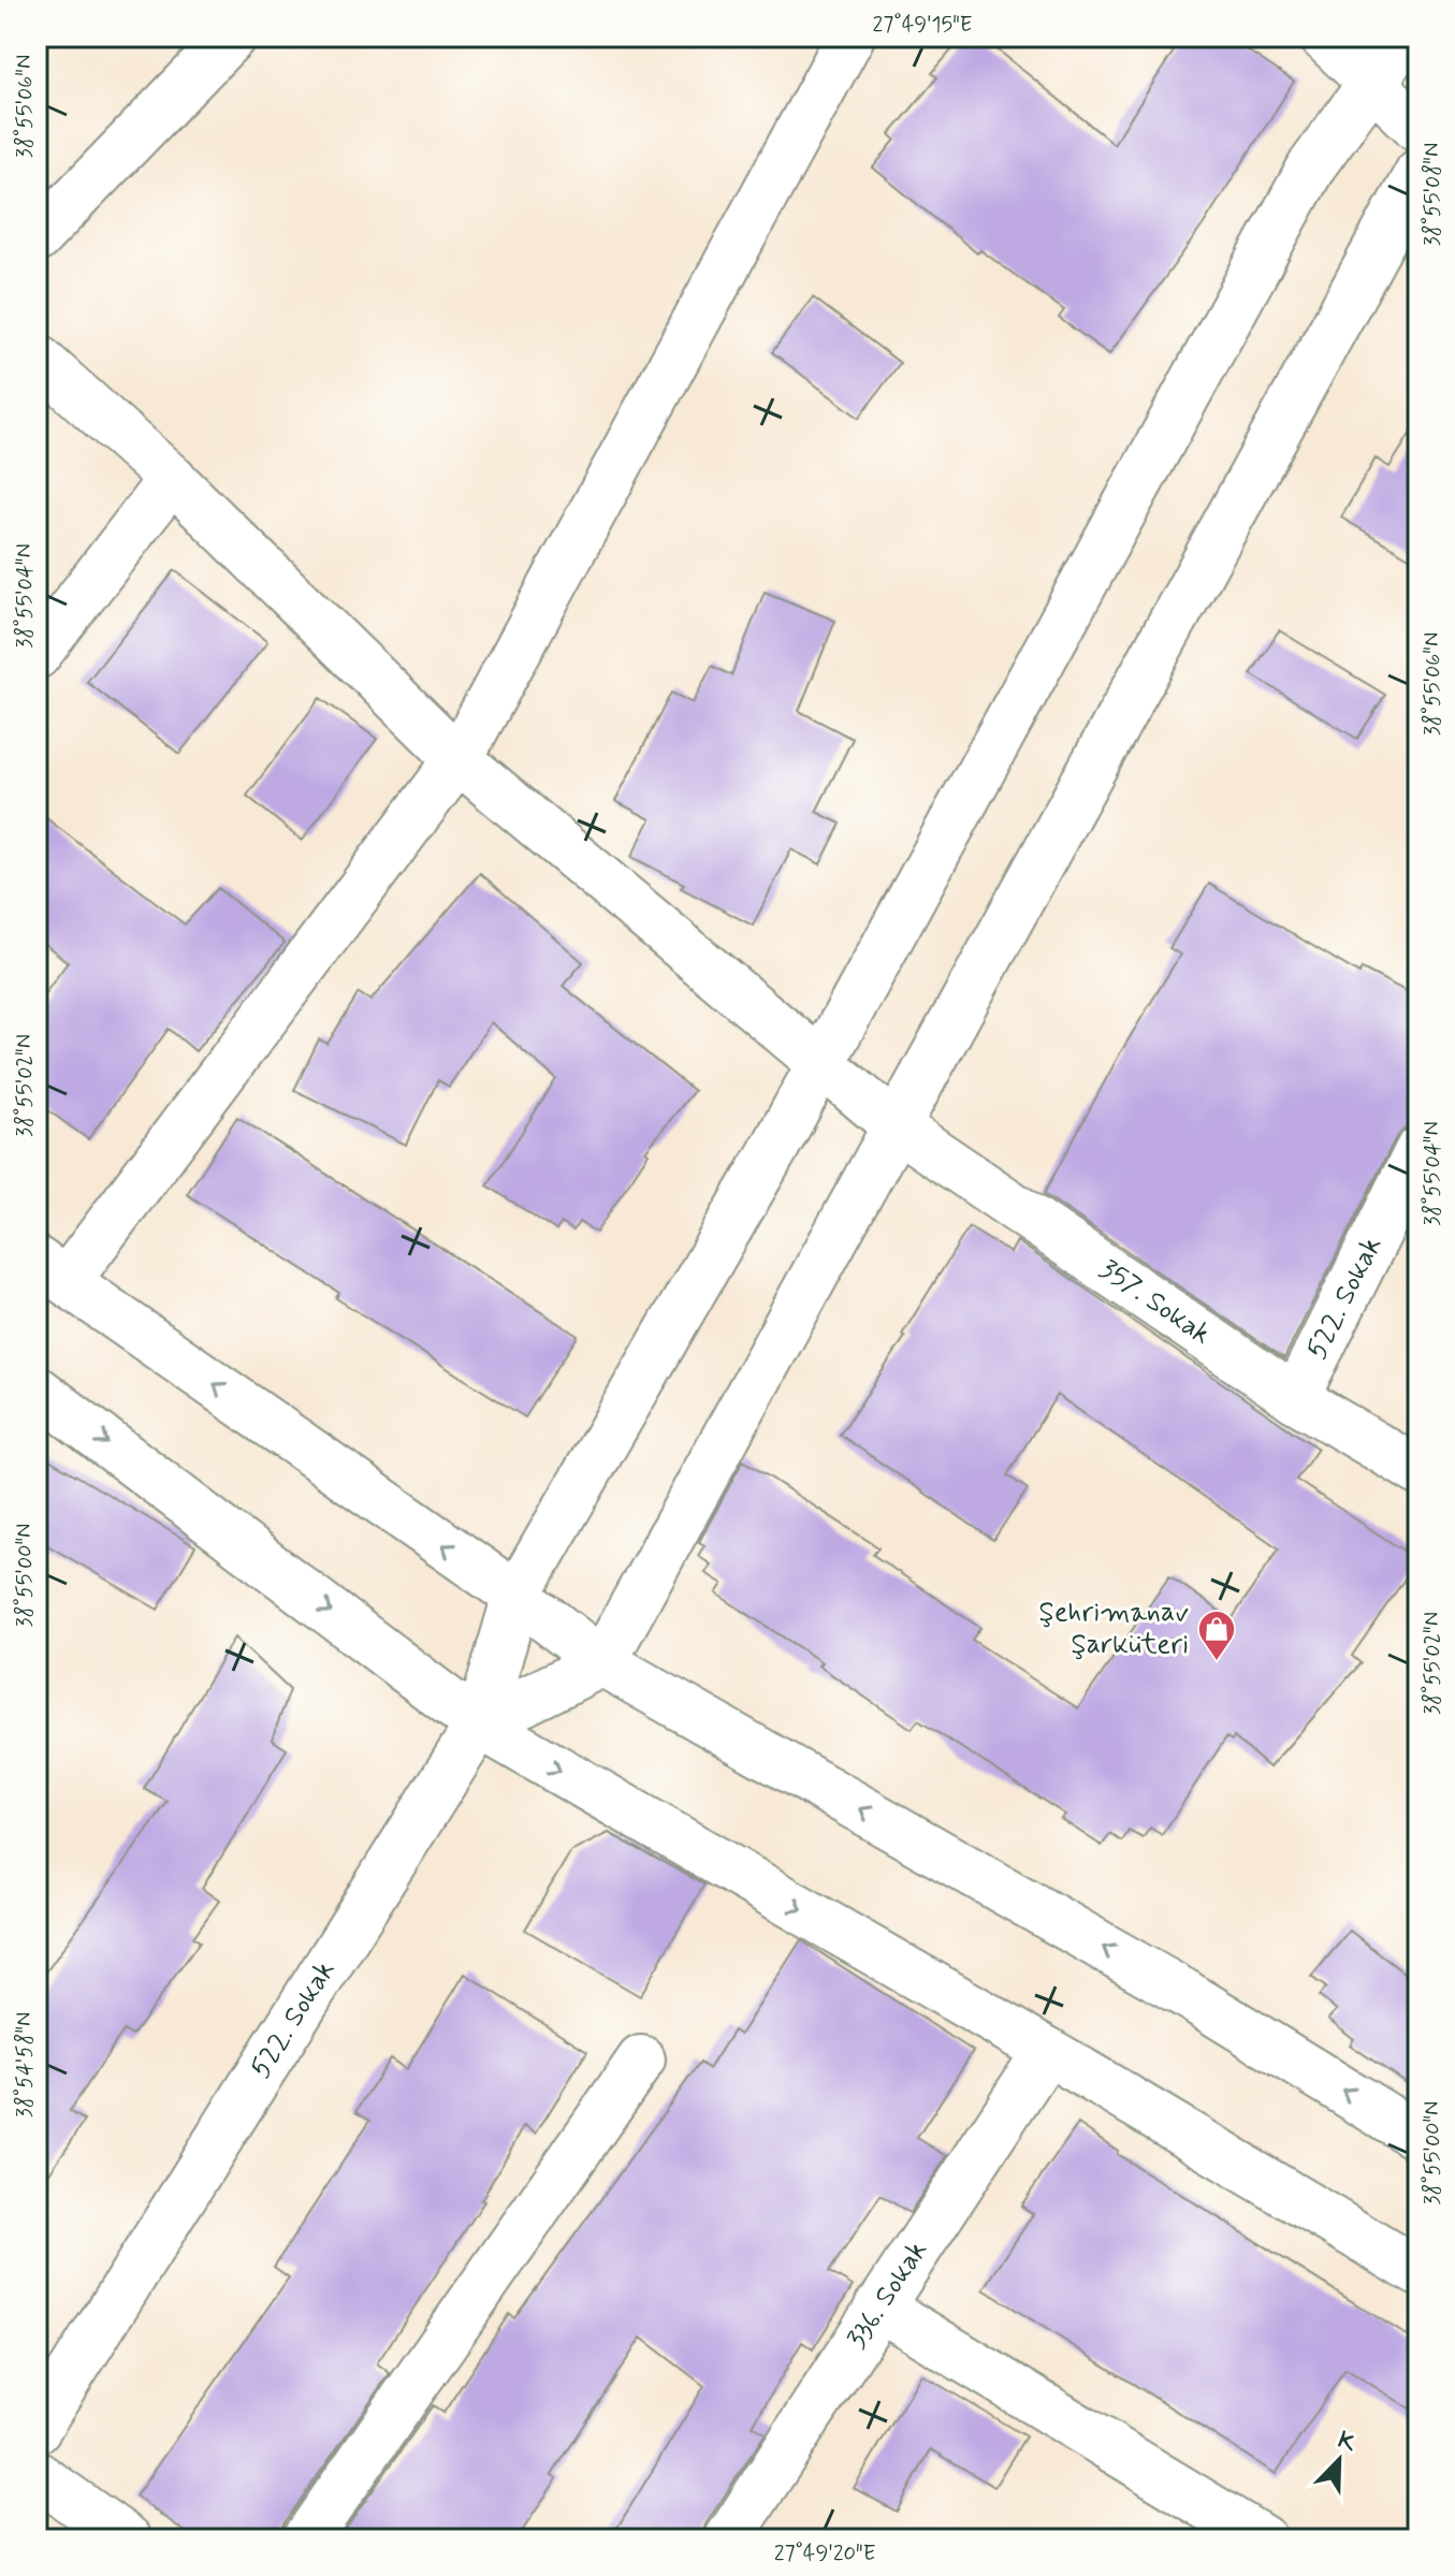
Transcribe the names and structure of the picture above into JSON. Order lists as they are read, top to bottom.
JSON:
{
  "streets": {
    "street": ["522. Sokak", "357. Sokak", "336. Sokak"]
  },
  "crossings": [
    ["522. Sokak", "357. Sokak"]
  ],
  "places": {
    "shop": ["Şehrimanav Şarküteri"]
  },
  "north": "top right",
  "coordinates": [
    "27°49'15\"E",
    "38°55'06\"N",
    "38°55'08\"N",
    "38°55'04\"N",
    "38°55'02\"N",
    "38°55'00\"N",
    "38°54'58\"N",
    "27°49'20\"E"
  ]
}
